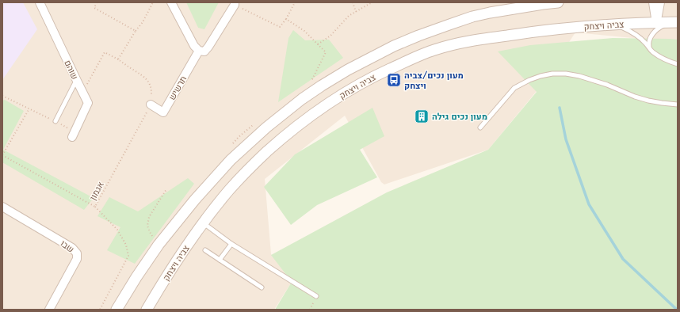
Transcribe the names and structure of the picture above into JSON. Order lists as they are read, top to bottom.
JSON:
{
  "streets": {
    "street": [
      "צביה ויצחק",
      "שוהם",
      "תרשיש",
      "שבו"
    ],
    "path": ["אגמון"]
  },
  "crossings": [
    ["תרשיש", "אגמון"]
  ],
  "places": {
    "bus stop": ["מעון נכים/צביה ויצחק"],
    "building": ["מעון נכים גילה"]
  }
}
